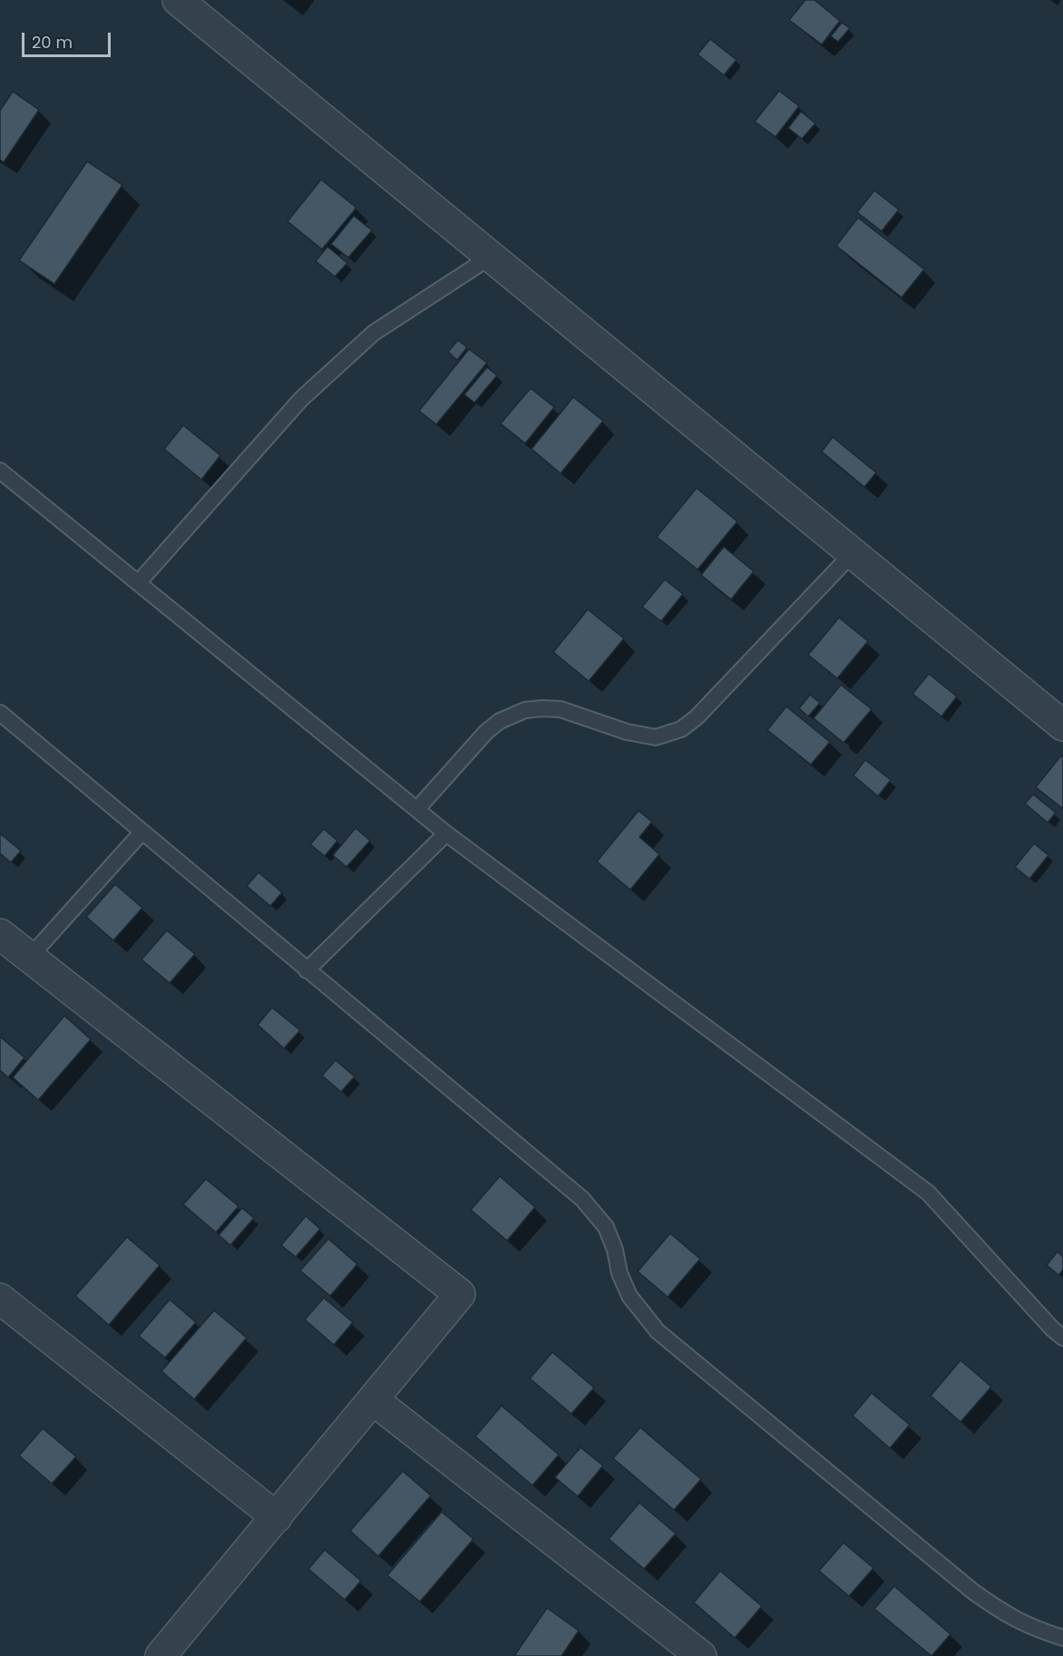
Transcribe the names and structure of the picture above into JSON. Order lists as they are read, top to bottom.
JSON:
{
  "scale_bar": "20 m"
}
